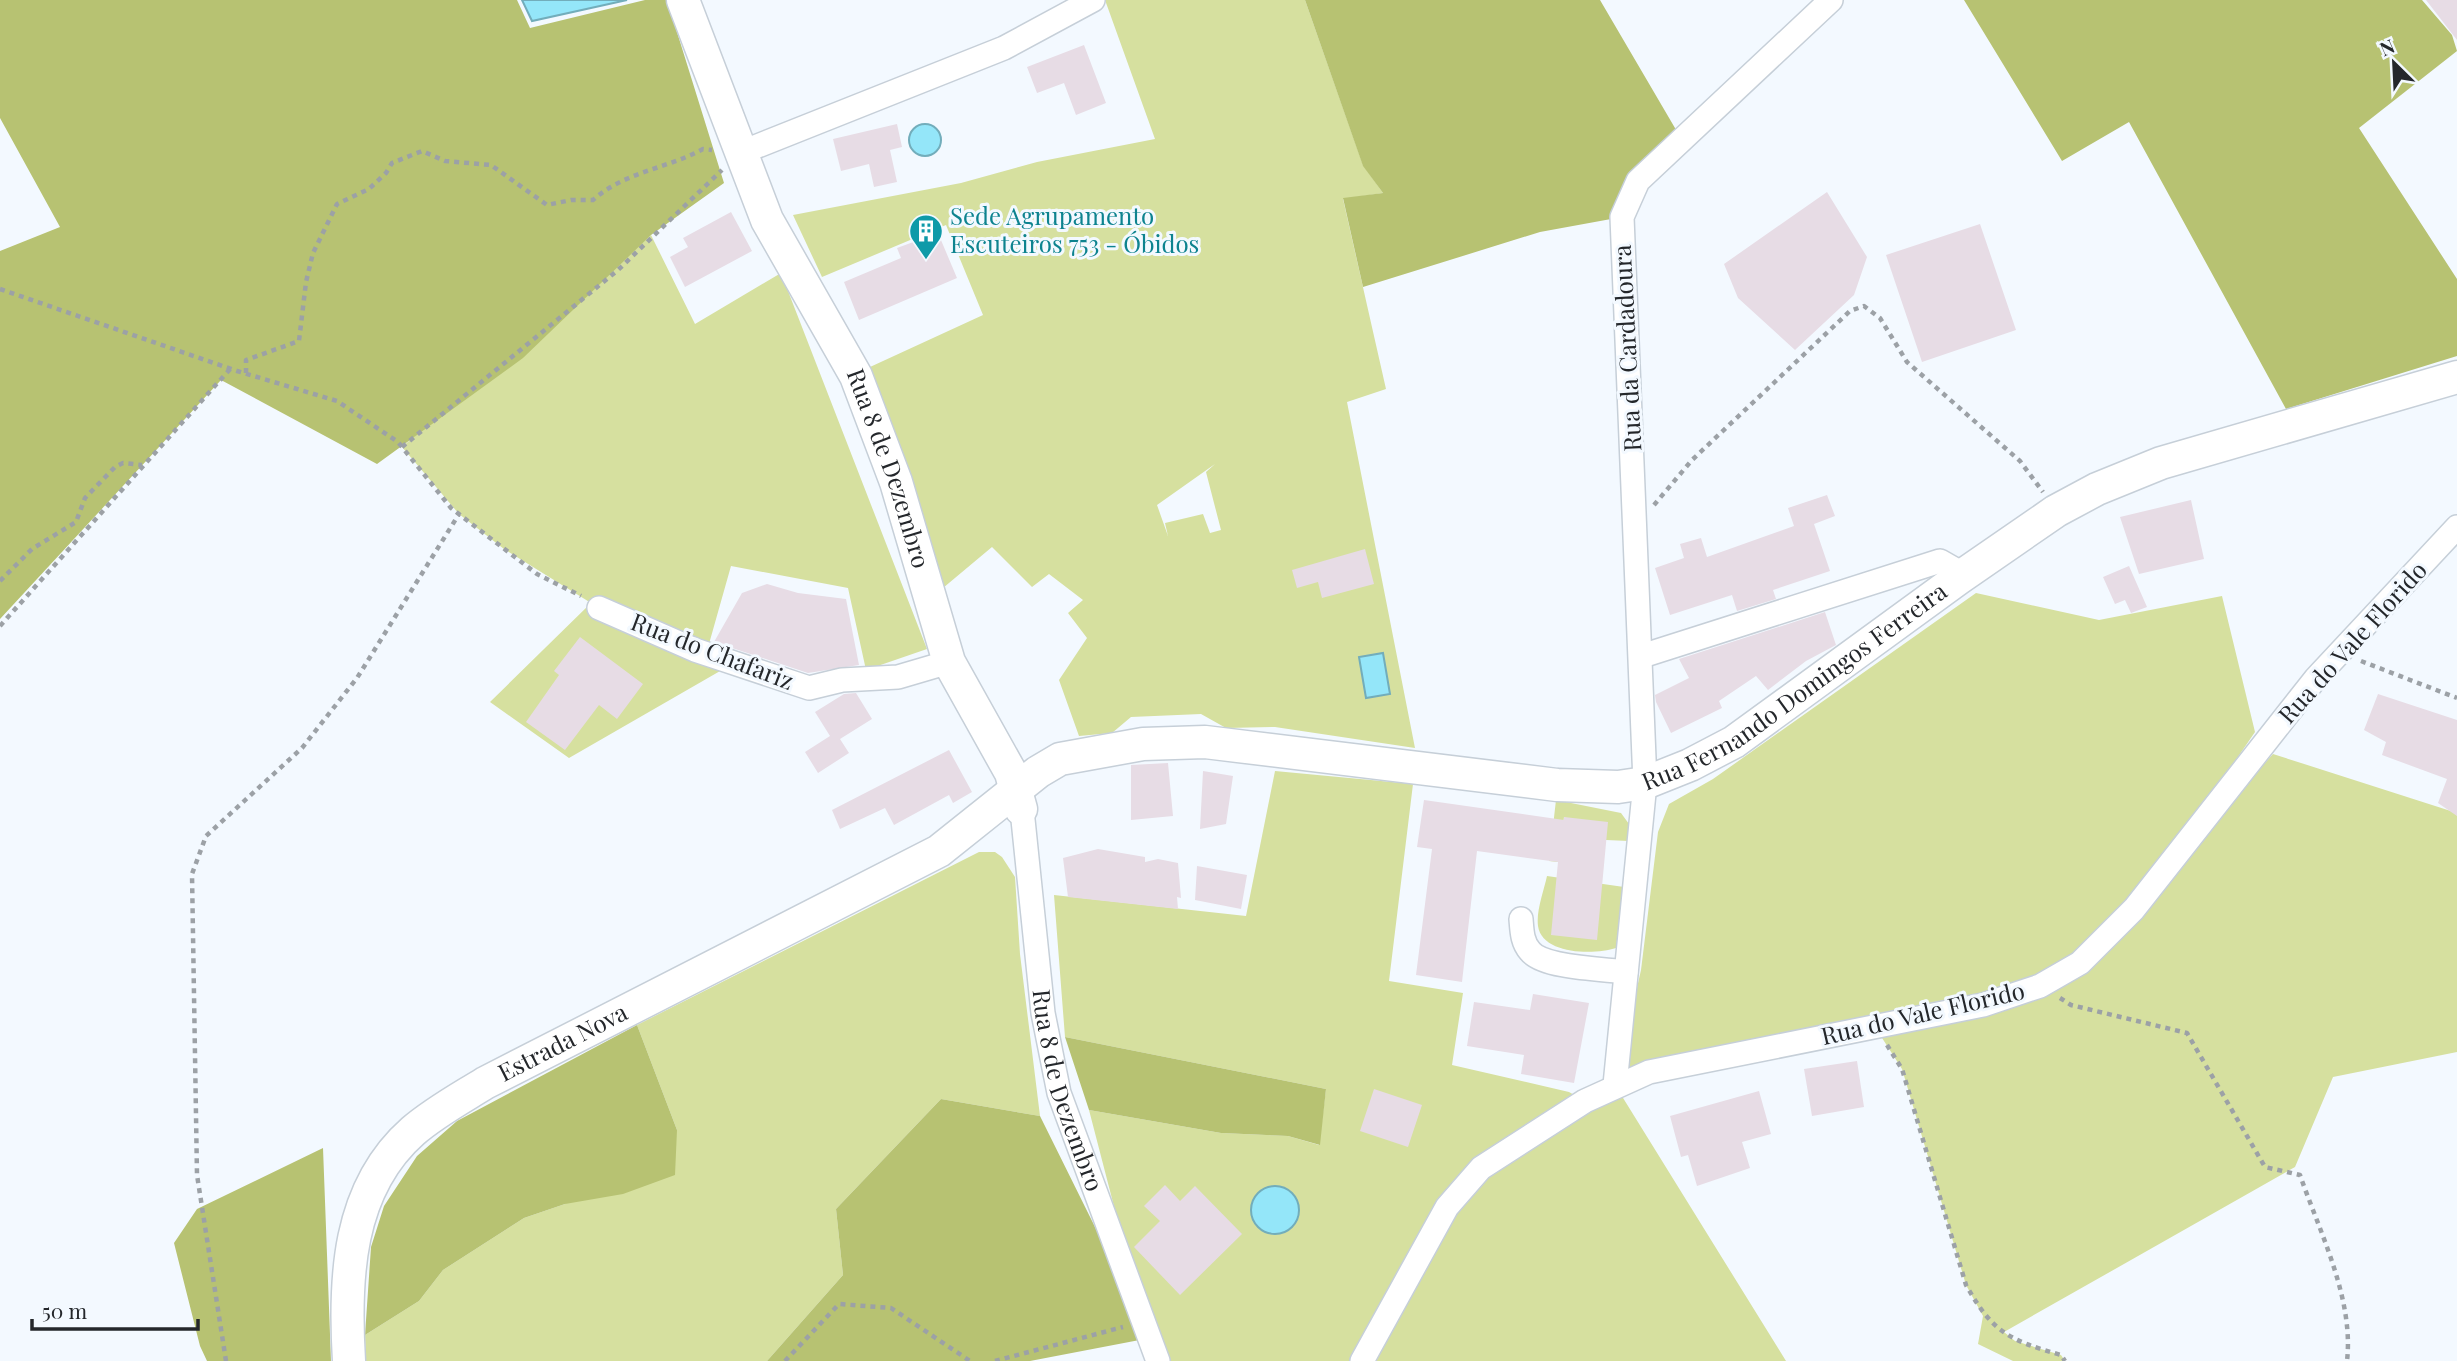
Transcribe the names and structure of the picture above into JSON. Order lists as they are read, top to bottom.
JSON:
{
  "streets": {
    "street": [
      "Rua da Cardadoura",
      "Rua 8 de Dezembro",
      "Rua do Vale Florido",
      "Rua do Chafariz",
      "Rua Fernando Domingos Ferreira",
      "Estrada Nova"
    ]
  },
  "crossings": [
    ["Rua da Cardadoura", "Rua do Vale Florido"],
    ["Rua da Cardadoura", "Rua Fernando Domingos Ferreira"],
    ["Rua 8 de Dezembro", "Rua do Chafariz"],
    ["Rua 8 de Dezembro", "Rua Fernando Domingos Ferreira"],
    ["Rua 8 de Dezembro", "Estrada Nova"],
    ["Rua Fernando Domingos Ferreira", "Estrada Nova"]
  ],
  "places": {
    "building": ["Sede Agrupamento Escuteiros 753 - Óbidos"]
  },
  "scale_bar": "50 m",
  "north": "top left"
}
